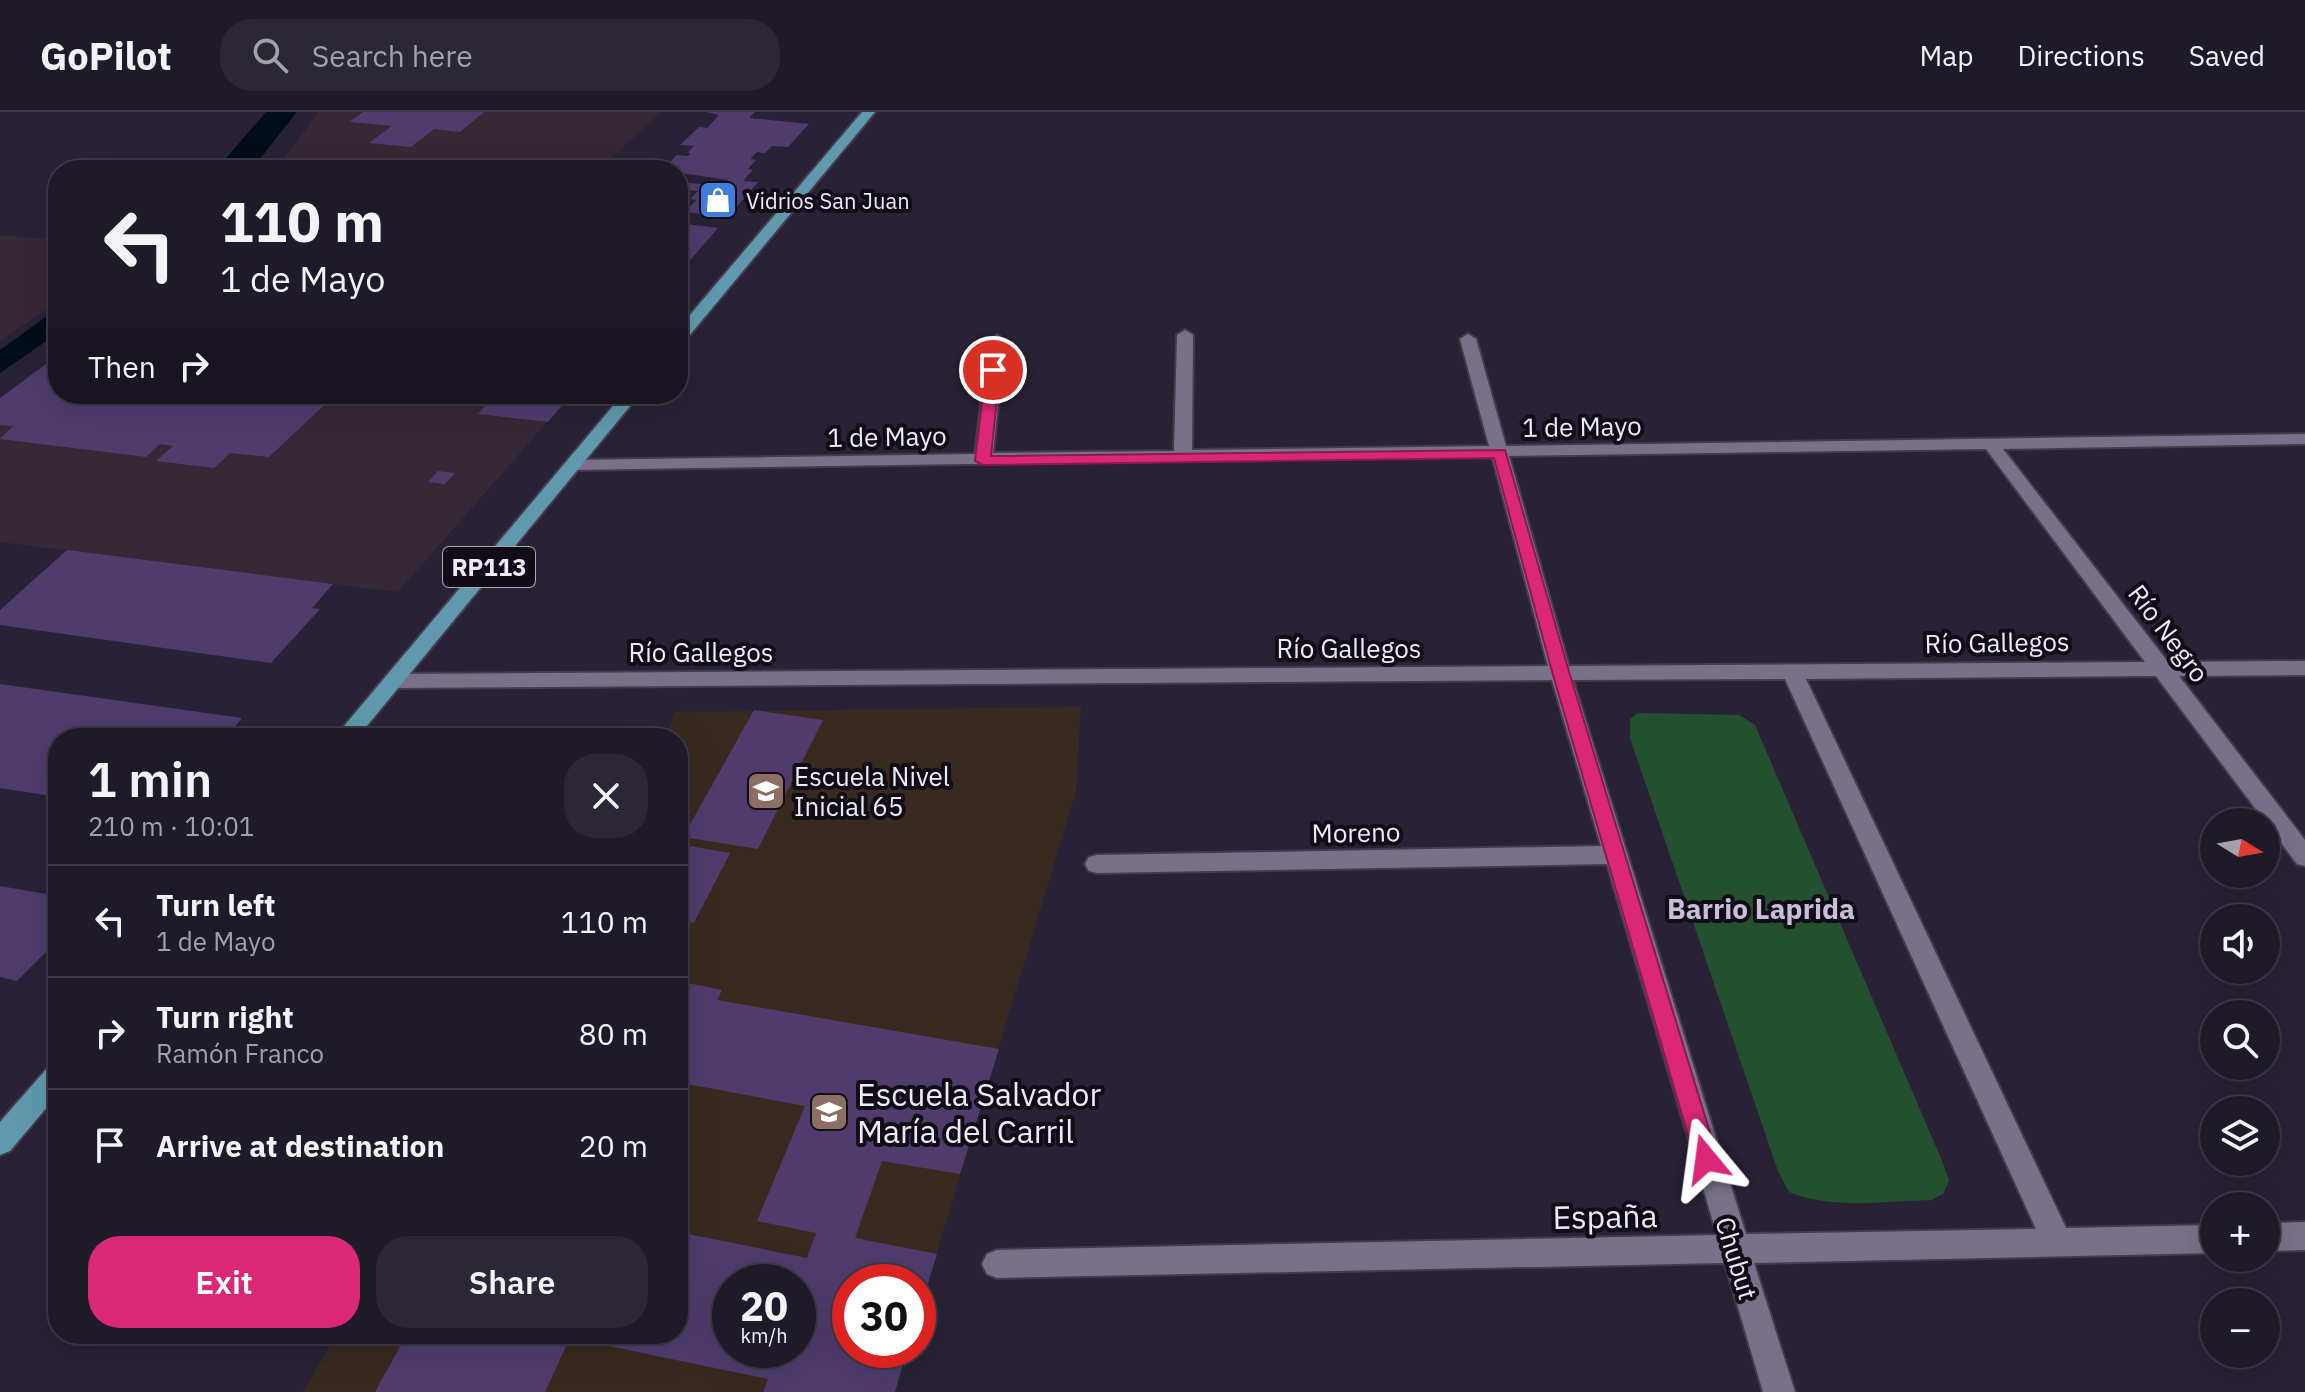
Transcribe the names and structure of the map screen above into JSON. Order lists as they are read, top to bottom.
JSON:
{
  "streets": {
    "main road": ["RP113"],
    "street": [
      "1 de Mayo",
      "Río Negro",
      "Río Gallegos",
      "Moreno",
      "España",
      "Chubut"
    ]
  },
  "crossings": [
    ["1 de Mayo", "RP113"],
    ["1 de Mayo", "Río Negro"],
    ["1 de Mayo", "Chubut"],
    ["RP113", "Río Gallegos"],
    ["Río Negro", "Río Gallegos"],
    ["Río Gallegos", "Chubut"],
    ["Moreno", "Chubut"],
    ["España", "Chubut"]
  ],
  "districts": ["Barrio Laprida"],
  "places": {
    "shop": ["Vidrios San Juan"],
    "school or university": ["Escuela Nivel Inicial 65", "Escuela Salvador María del Carril"]
  },
  "north": "right",
  "page": {
    "header": "GoPilot",
    "search": "Search here",
    "nav": ["Map", "Directions", "Saved"],
    "turn": ["110 m", "1 de Mayo"],
    "then": "Then",
    "heading": ["1 min", "210 m · 10:01"],
    "map_buttons": ["+", "−"],
    "list": [
      {
        "name": "Turn left",
        "note": "1 de Mayo",
        "value": "110 m"
      },
      {
        "name": "Turn right",
        "note": "Ramón Franco",
        "value": "80 m"
      },
      {
        "name": "Arrive at destination",
        "value": "20 m"
      }
    ],
    "buttons": ["Exit", "Share"],
    "speed": "20 km/h",
    "limit": "30"
  }
}
